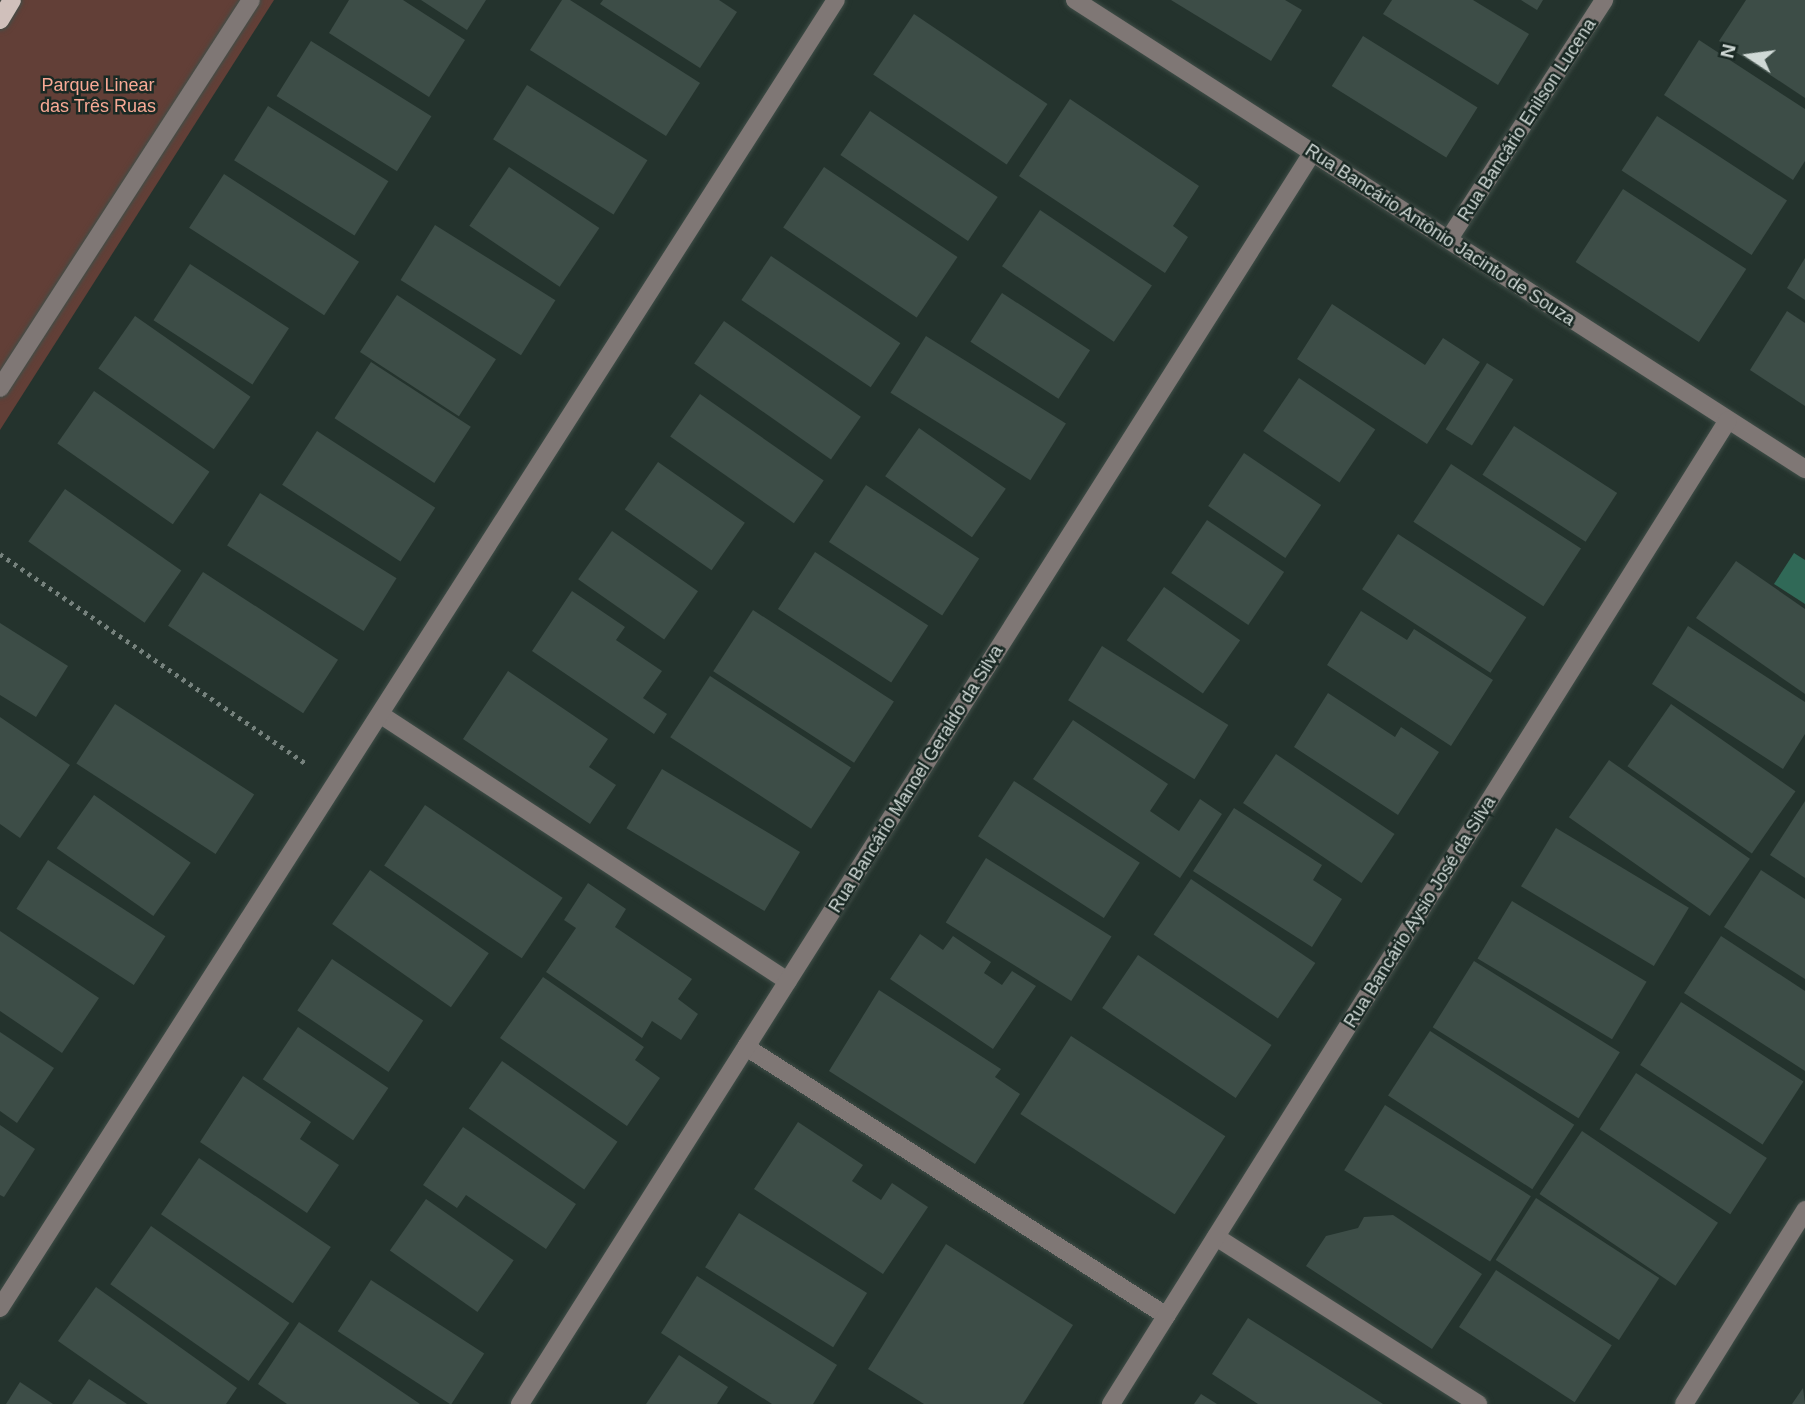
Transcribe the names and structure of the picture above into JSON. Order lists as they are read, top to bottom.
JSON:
{
  "streets": {
    "street": [
      "Rua Bancário Enilson Lucena",
      "Rua Bancário Antônio Jacinto de Souza",
      "Rua Bancário Manoel Geraldo da Silva",
      "Rua Bancário Aysio José da Silva"
    ]
  },
  "crossings": [
    ["Rua Bancário Enilson Lucena", "Rua Bancário Antônio Jacinto de Souza"],
    ["Rua Bancário Antônio Jacinto de Souza", "Rua Bancário Manoel Geraldo da Silva"],
    ["Rua Bancário Antônio Jacinto de Souza", "Rua Bancário Aysio José da Silva"]
  ],
  "parks": ["Parque Linear das Três Ruas"],
  "north": "left"
}
